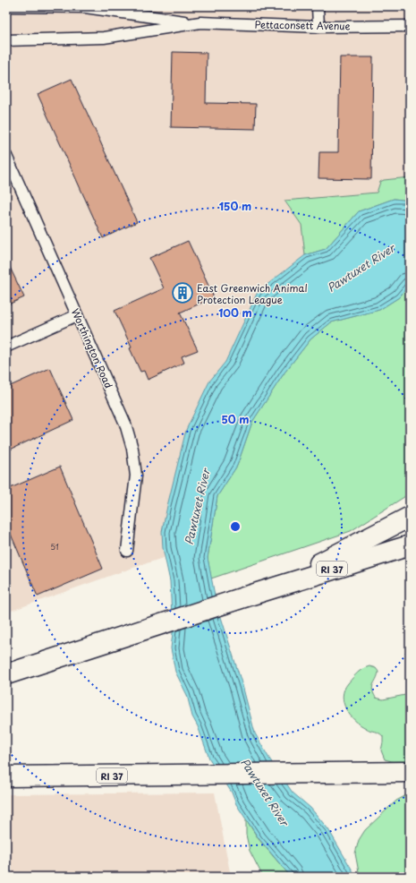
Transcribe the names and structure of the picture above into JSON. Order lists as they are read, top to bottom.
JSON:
{
  "streets": {
    "highway": ["RI 37"],
    "street": ["Pettaconsett Avenue", "Worthington Road"]
  },
  "water": ["Pawtuxet River"],
  "places": {
    "building": ["East Greenwich Animal Protection League"]
  },
  "house_numbers": ["51"],
  "rings": ["150 m", "100 m", "50 m"]
}
